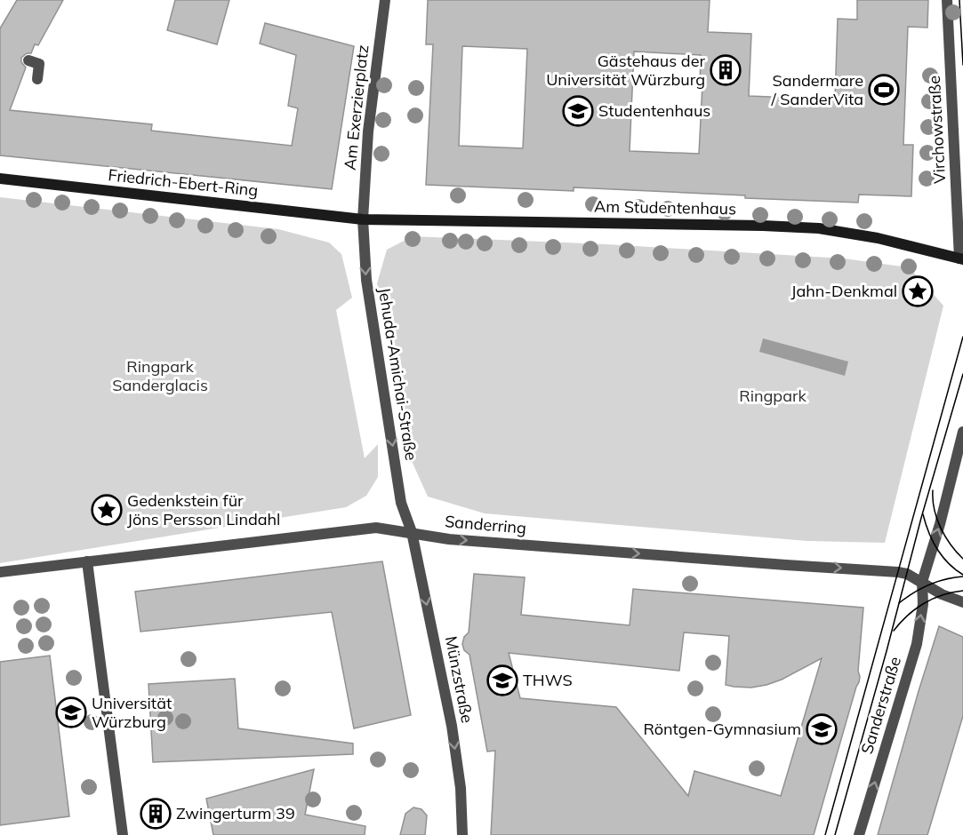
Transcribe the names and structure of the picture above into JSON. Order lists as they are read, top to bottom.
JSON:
{
  "streets": {
    "main road": ["Friedrich-Ebert-Ring", "Am Studentenhaus"],
    "street": [
      "Am Exerzierplatz",
      "Virchowstraße",
      "Jehuda-Amichai-Straße",
      "Sanderring",
      "Münzstraße",
      "Sanderstraße"
    ]
  },
  "crossings": [
    ["Am Exerzierplatz", "Friedrich-Ebert-Ring"],
    ["Am Exerzierplatz", "Am Studentenhaus"],
    ["Am Exerzierplatz", "Jehuda-Amichai-Straße"],
    ["Virchowstraße", "Am Studentenhaus"],
    ["Friedrich-Ebert-Ring", "Am Studentenhaus"],
    ["Friedrich-Ebert-Ring", "Jehuda-Amichai-Straße"],
    ["Am Studentenhaus", "Jehuda-Amichai-Straße"],
    ["Jehuda-Amichai-Straße", "Sanderring"],
    ["Jehuda-Amichai-Straße", "Münzstraße"],
    ["Sanderring", "Münzstraße"],
    ["Sanderring", "Sanderstraße"]
  ],
  "one_way": [
    "Jehuda-Amichai-Straße",
    "Sanderring",
    "Münzstraße",
    "Sanderstraße"
  ],
  "parks": ["Ringpark Sanderglacis", "Ringpark"],
  "places": {
    "building": ["Gästehaus der Universität Würzburg", "Zwingerturm 39"],
    "sports": ["Sandermare / SanderVita"],
    "school or university": [
      "Studentenhaus",
      "THWS",
      "Universität Würzburg",
      "Röntgen-Gymnasium"
    ],
    "place": ["Jahn-Denkmal", "Gedenkstein für Jöns Persson Lindahl"]
  }
}
